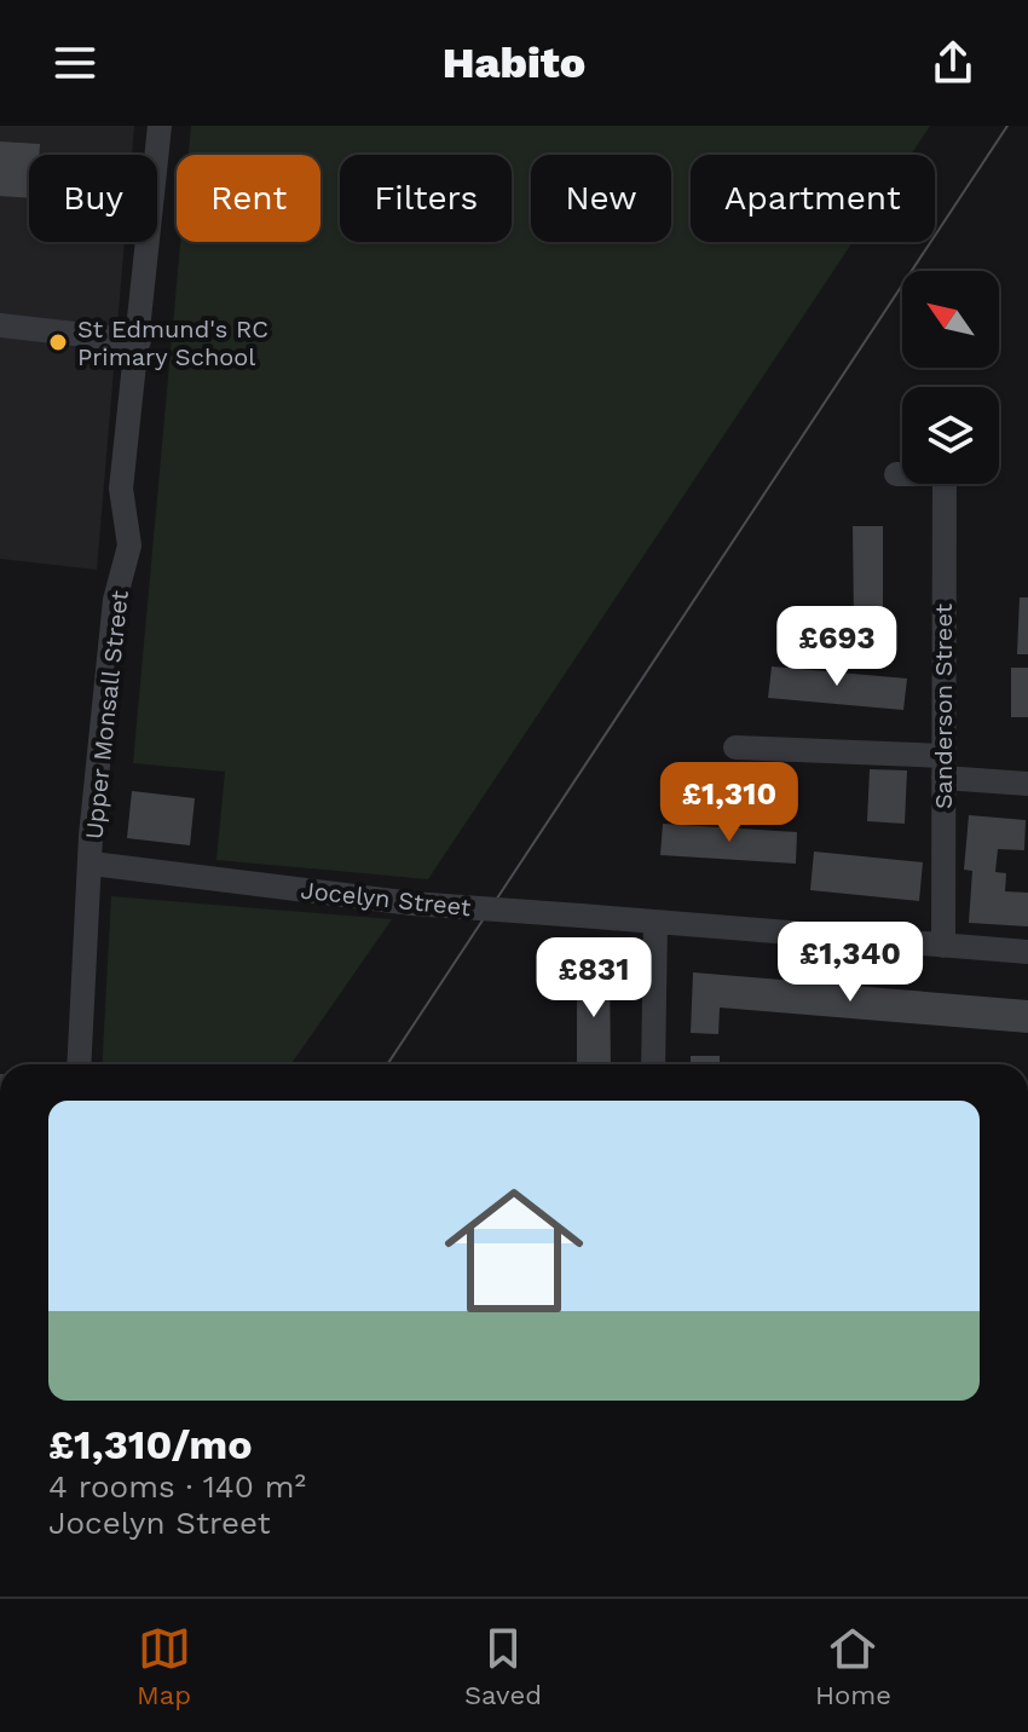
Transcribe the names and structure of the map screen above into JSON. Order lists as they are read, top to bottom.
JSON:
{
  "streets": {
    "street": ["Sanderson Street", "Upper Monsall Street", "Jocelyn Street"]
  },
  "crossings": [
    ["Sanderson Street", "Jocelyn Street"],
    ["Upper Monsall Street", "Jocelyn Street"]
  ],
  "places": ["St Edmund's RC Primary School"],
  "north": "top left",
  "page": {
    "header": "Habito",
    "chip": [
      "Buy",
      "Rent",
      "Filters",
      "New",
      "Apartment"
    ],
    "price": [
      "£693",
      "£1,310",
      "£1,340",
      "£831"
    ],
    "list": [
      {
        "name": "£1,310/mo",
        "note": "4 rooms · 140 m² · Jocelyn Street"
      }
    ],
    "tabs": ["Map", "Saved", "Home"]
  }
}
